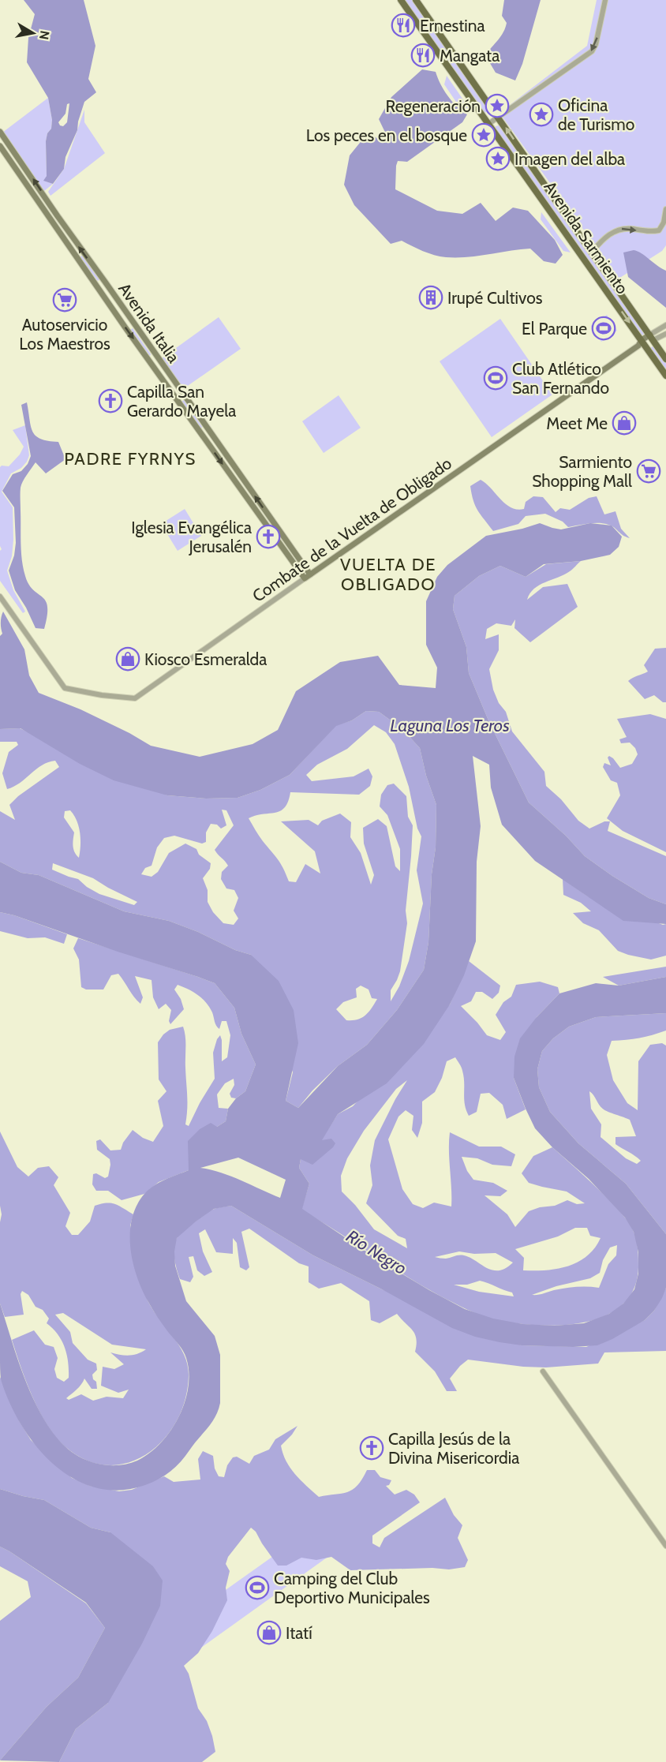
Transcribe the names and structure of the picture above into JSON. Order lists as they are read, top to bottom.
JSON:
{
  "streets": {
    "main road": ["Avenida Sarmiento", "Avenida Italia", "Combate de la Vuelta de Obligado"]
  },
  "crossings": [
    ["Avenida Sarmiento", "Combate de la Vuelta de Obligado"],
    ["Avenida Italia", "Combate de la Vuelta de Obligado"]
  ],
  "districts": ["PADRE FYRNYS", "VUELTA DE OBLIGADO"],
  "water": ["Laguna Los Teros", "Río Negro"],
  "places": {
    "restaurant": ["Ernestina", "Mangata"],
    "place": [
      "Regeneración",
      "Oficina de Turismo",
      "Los peces en el bosque",
      "Imagen del alba"
    ],
    "building": ["Irupé Cultivos"],
    "supermarket": ["Autoservicio Los Maestros", "Sarmiento Shopping Mall"],
    "sports": ["El Parque", "Club Atlético San Fernando", "Camping del Club Deportivo Municipales"],
    "church": ["Capilla San Gerardo Mayela", "Iglesia Evangélica Jerusalén", "Capilla Jesús de la Divina Misericordia"],
    "shop": ["Meet Me", "Kiosco Esmeralda", "Itatí"]
  },
  "north": "right"
}
